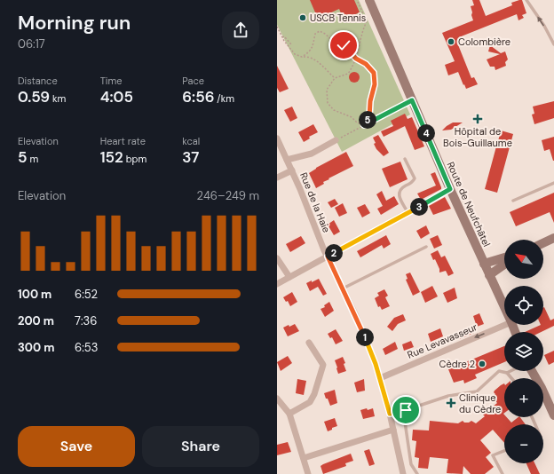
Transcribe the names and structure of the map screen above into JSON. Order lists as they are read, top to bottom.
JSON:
{
  "streets": {
    "main road": ["Route de Neufchâtel"],
    "street": ["Rue de la Haie", "Rue Levavasseur"]
  },
  "crossings": [
    ["Rue de la Haie", "Rue Levavasseur"]
  ],
  "one_way": ["Rue Levavasseur"],
  "places": {
    "other": ["USCB Tennis", "Colombière", "Cèdre 2"],
    "health": ["Hôpital de Bois-Guillaume", "Clinique du Cèdre"]
  },
  "north": "top left",
  "page": {
    "heading": ["Morning run", "06:17"],
    "stats": [
      ["Distance", "0.59 km"],
      ["Time", "4:05"],
      ["Pace", "6:56 /km"],
      ["Elevation", "5 m"],
      ["Heart rate", "152 bpm"],
      ["kcal", "37"]
    ],
    "pins": [
      "5",
      "4",
      "3",
      "2",
      "1"
    ],
    "chart": ["Elevation", "246–249 m"],
    "map_buttons": ["+", "−"],
    "list": [
      {
        "name": "100 m",
        "note": "6:52"
      },
      {
        "name": "200 m",
        "note": "7:36"
      },
      {
        "name": "300 m",
        "note": "6:53"
      }
    ],
    "buttons": ["Save", "Share"]
  }
}
